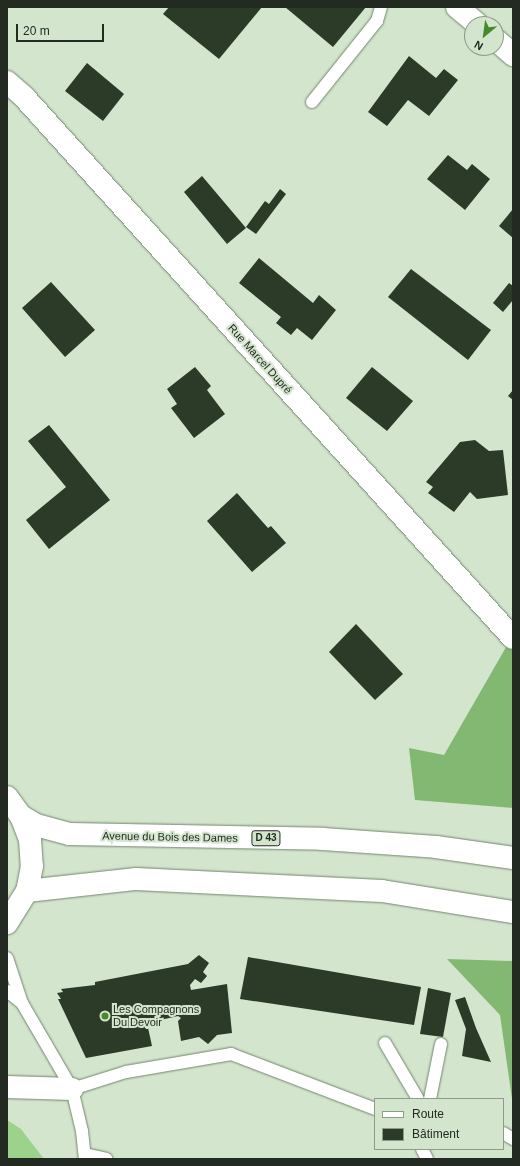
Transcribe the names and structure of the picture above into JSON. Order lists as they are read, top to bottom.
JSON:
{
  "streets": {
    "main road": ["Rue Marcel Dupré", "Avenue du Bois des Dames", "D 43"]
  },
  "places": ["Les Compagnons Du Devoir"],
  "legend": ["Route", "Bâtiment"],
  "scale_bar": "20 m",
  "north": "bottom left"
}
